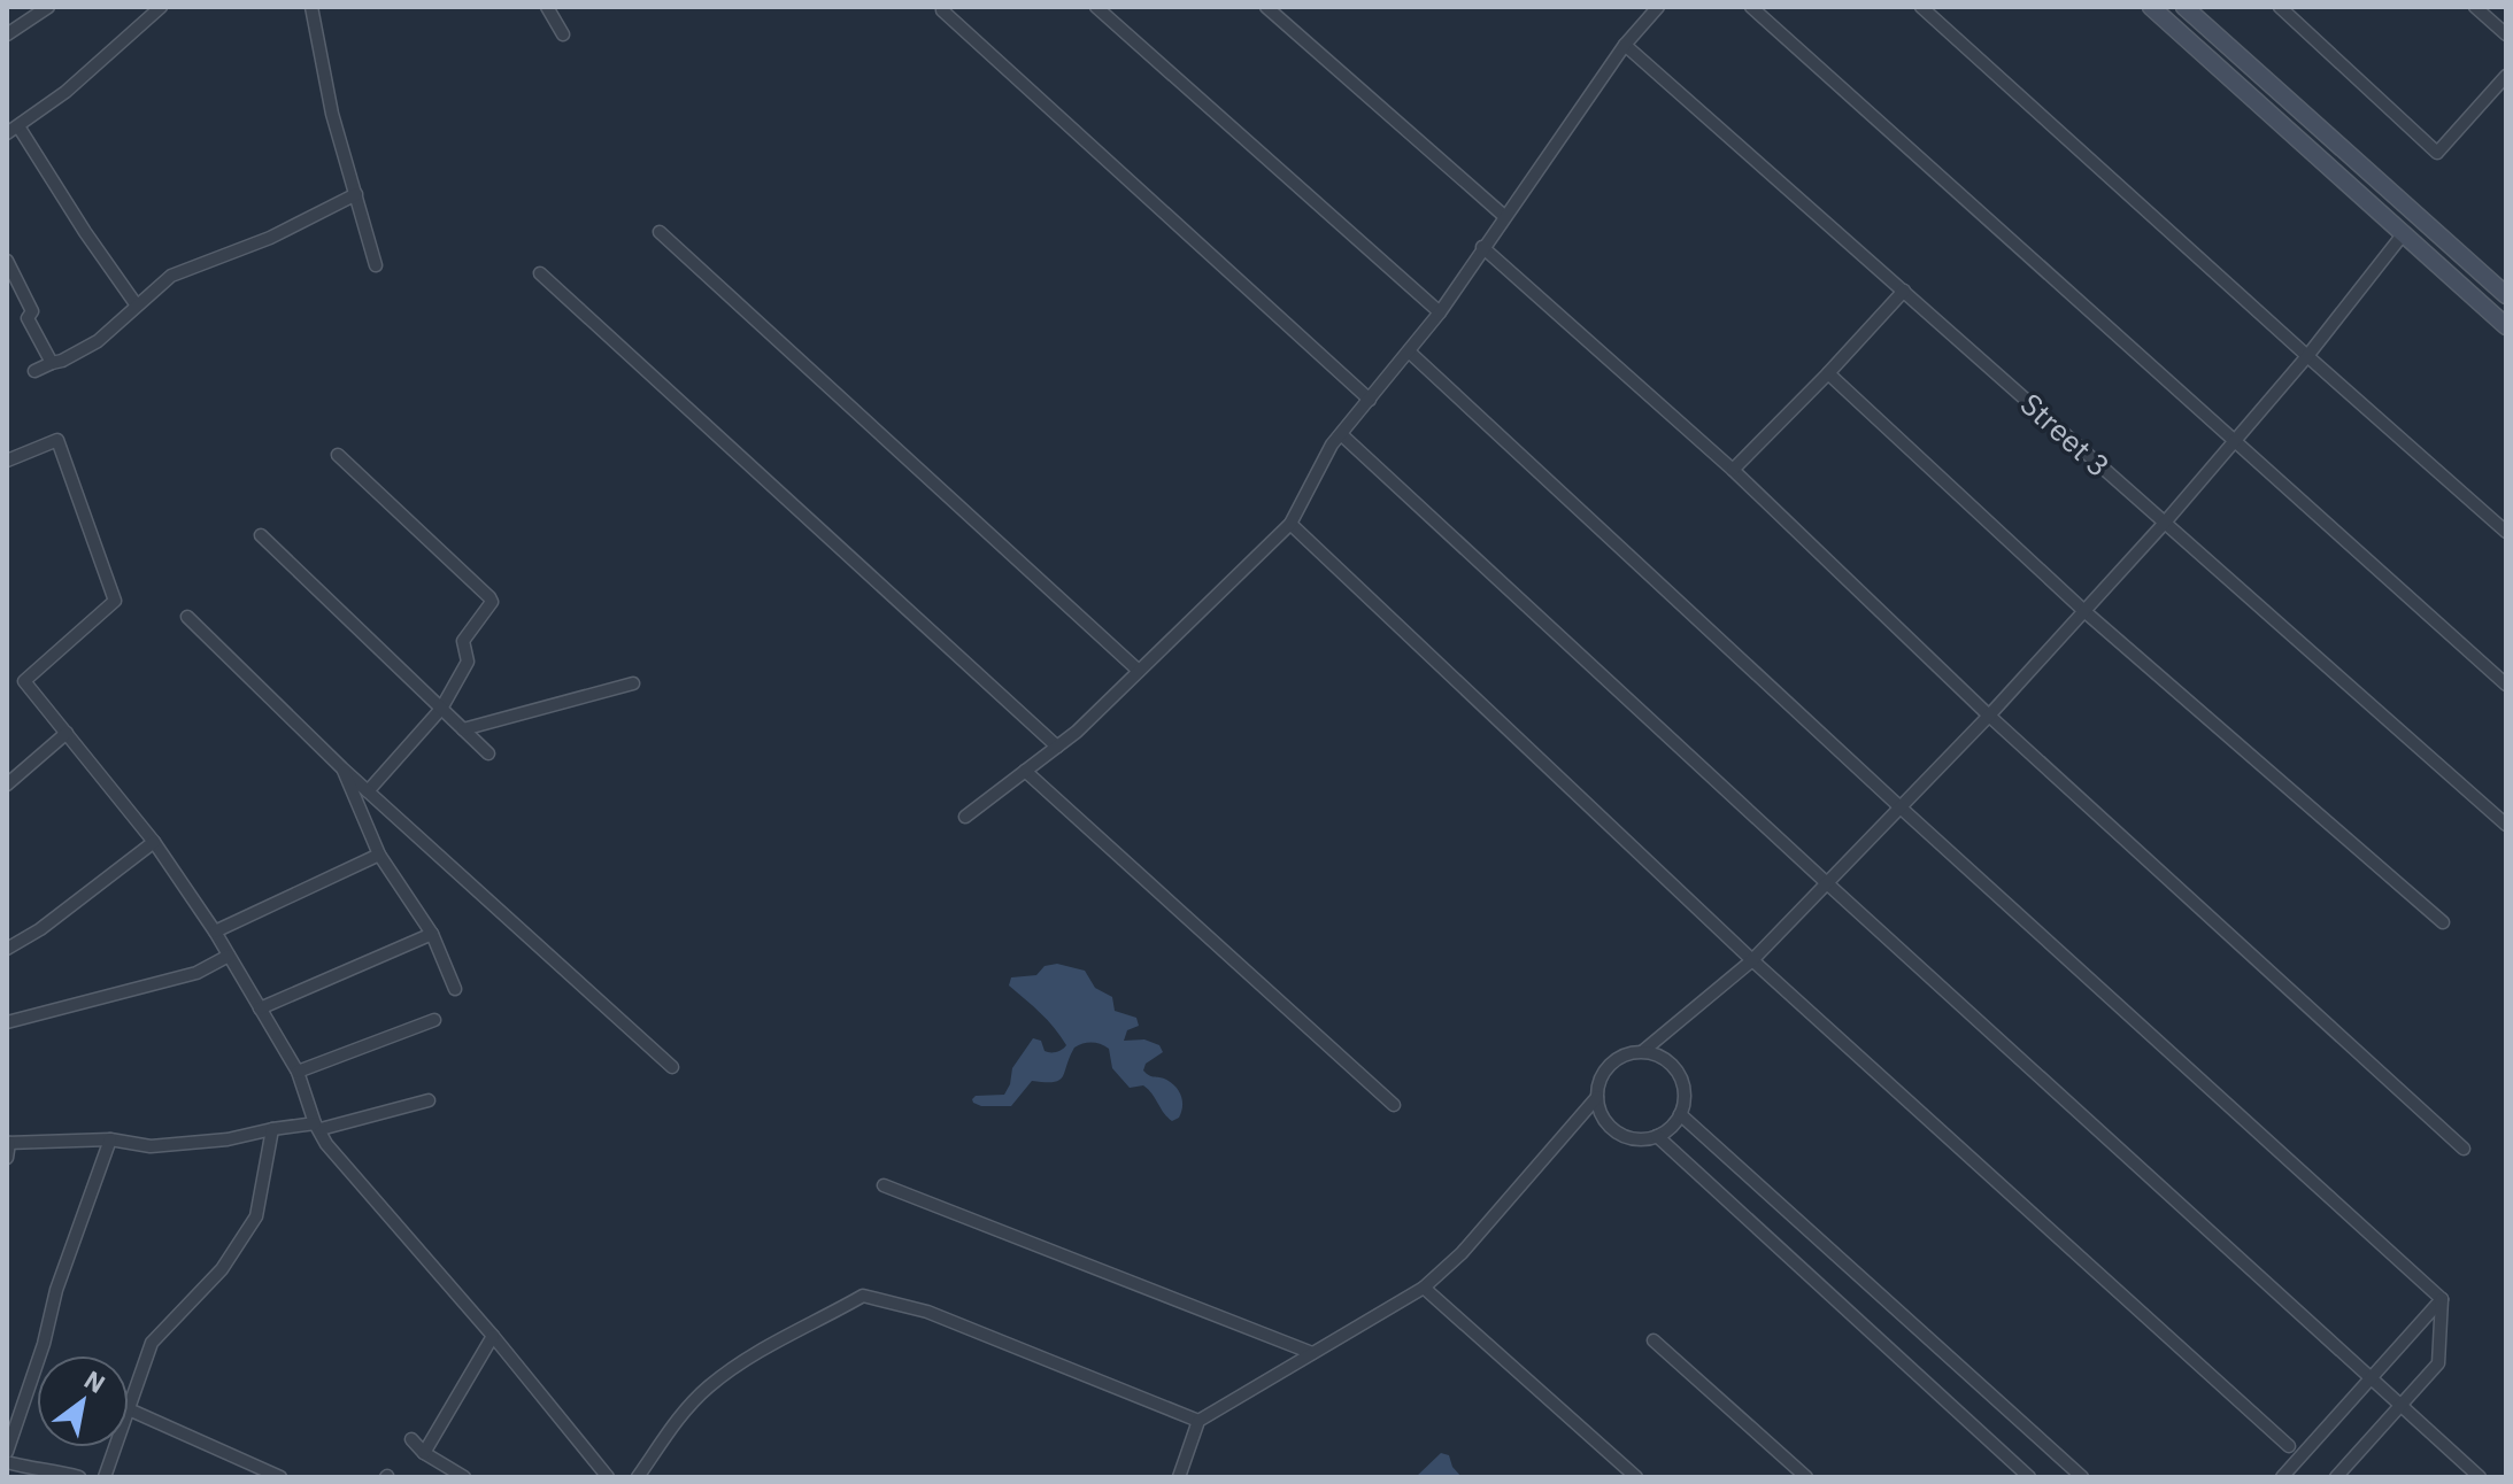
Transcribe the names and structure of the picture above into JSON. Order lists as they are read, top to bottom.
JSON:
{
  "streets": {
    "street": ["Street 3"]
  },
  "north": "top right"
}
